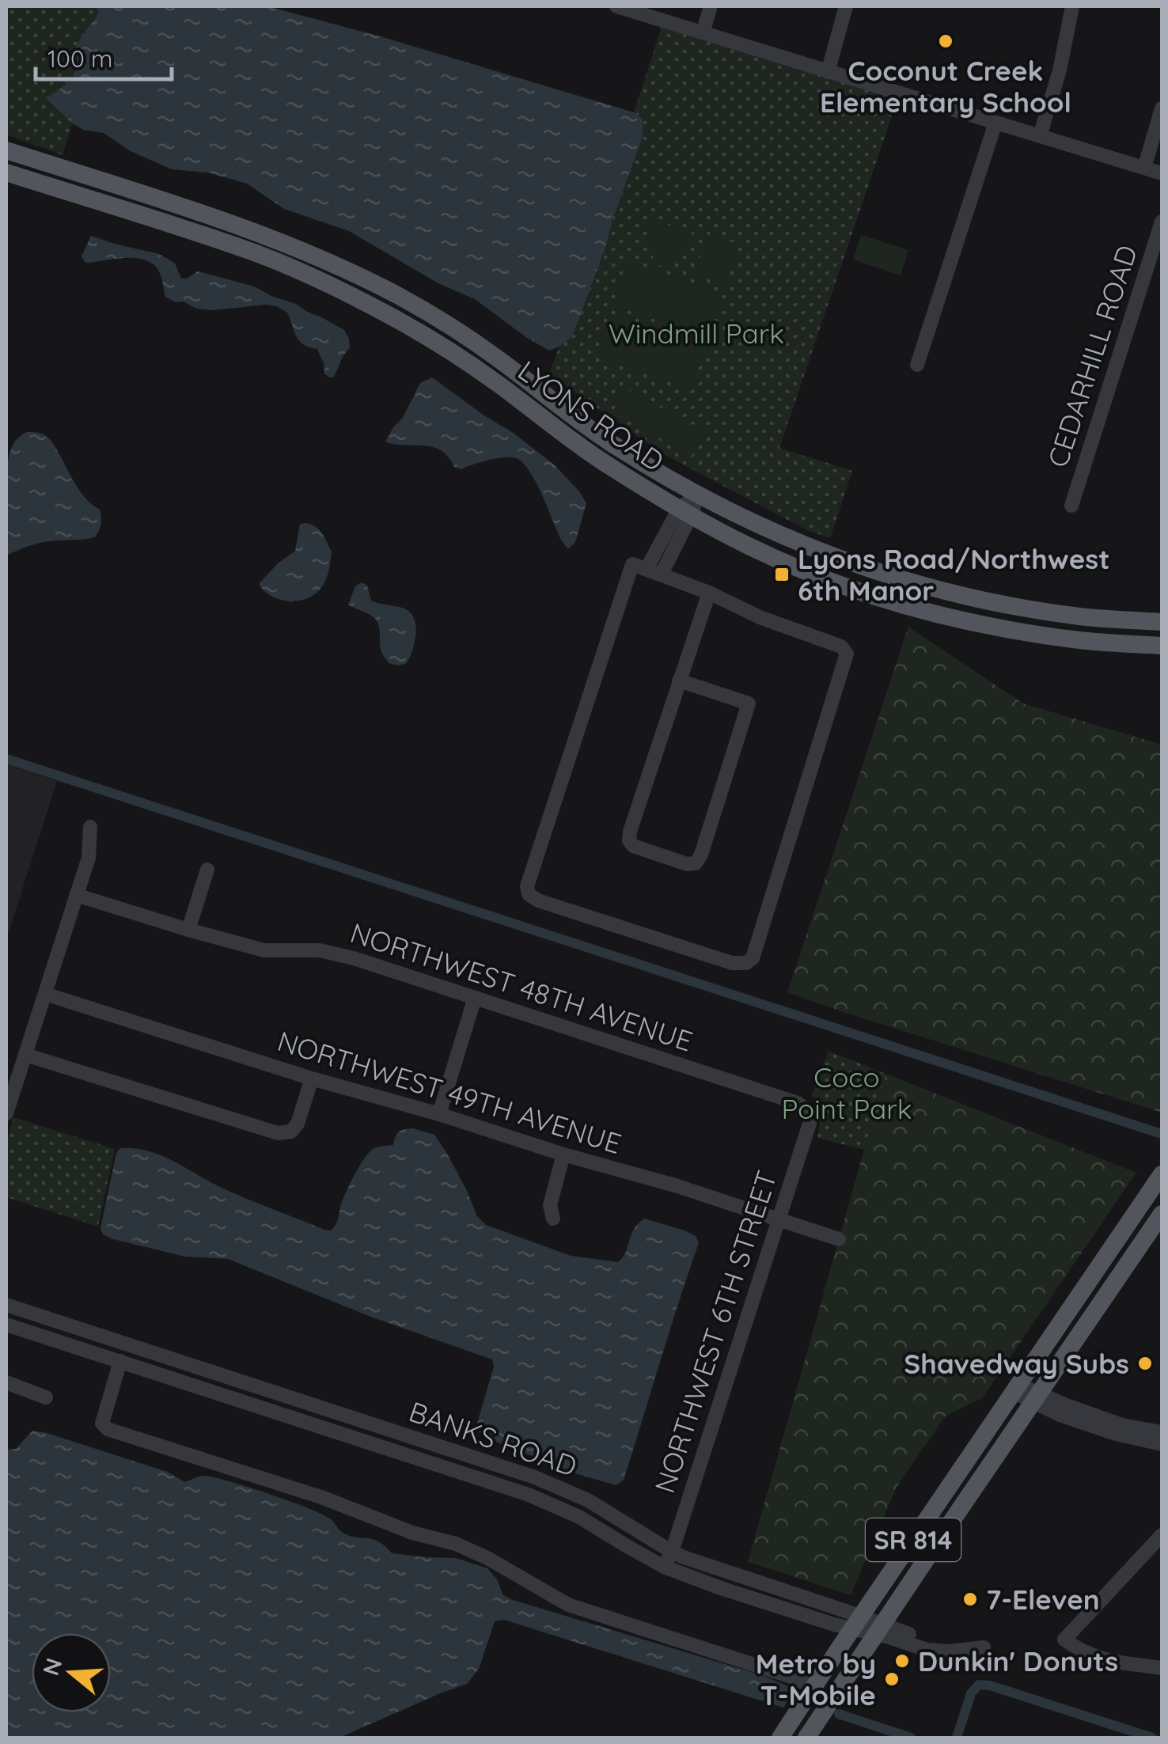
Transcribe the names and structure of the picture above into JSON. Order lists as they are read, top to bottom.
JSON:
{
  "streets": {
    "main road": ["LYONS ROAD", "SR 814"],
    "street": [
      "CEDARHILL ROAD",
      "NORTHWEST 48TH AVENUE",
      "NORTHWEST 49TH AVENUE",
      "NORTHWEST 6TH STREET",
      "BANKS ROAD"
    ]
  },
  "crossings": [
    ["NORTHWEST 48TH AVENUE", "NORTHWEST 6TH STREET"],
    ["NORTHWEST 49TH AVENUE", "NORTHWEST 6TH STREET"],
    ["NORTHWEST 6TH STREET", "BANKS ROAD"],
    ["BANKS ROAD", "SR 814"]
  ],
  "parks": ["Windmill Park", "Coco Point Park"],
  "places": {
    "other": [
      "Coconut Creek Elementary School",
      "Shavedway Subs",
      "7-Eleven",
      "Dunkin' Donuts",
      "Metro by T-Mobile"
    ],
    "transit": ["Lyons Road/Northwest 6th Manor"]
  },
  "scale_bar": "100 m",
  "north": "left"
}
